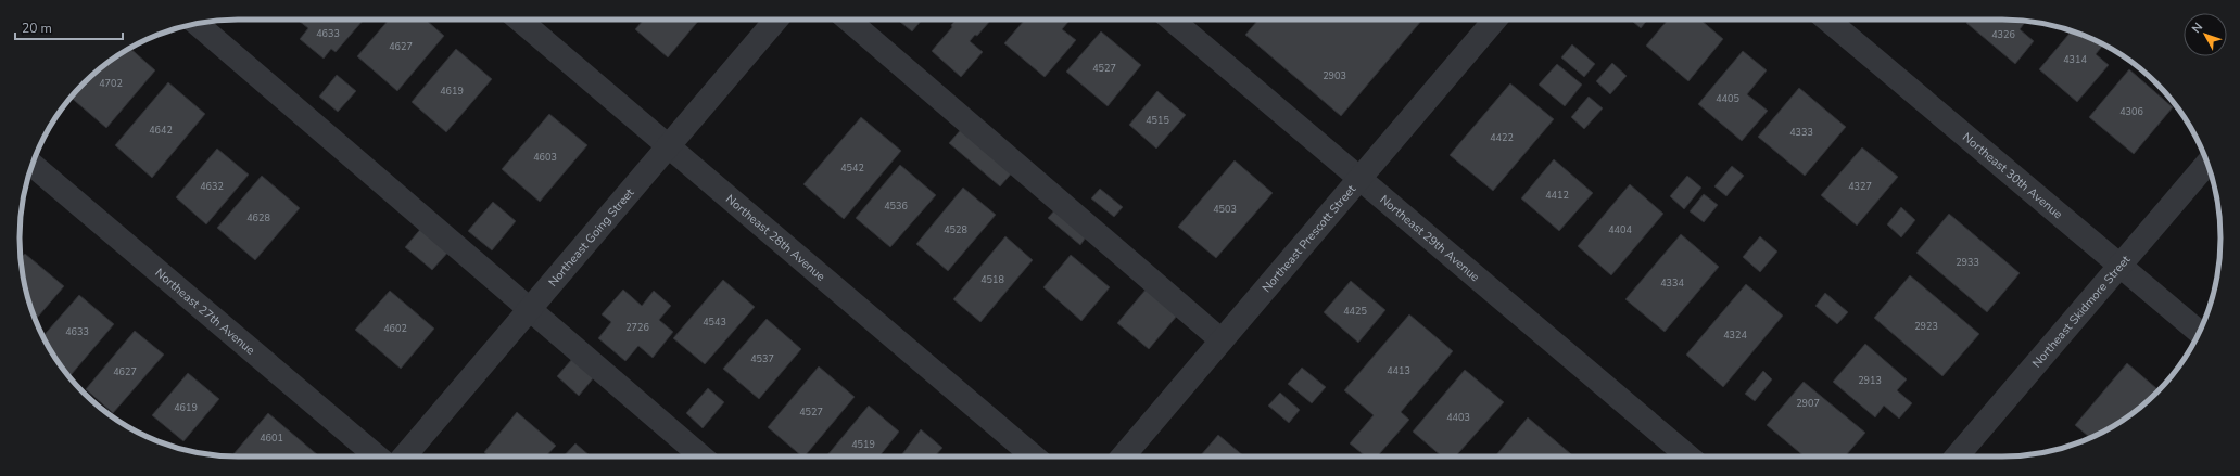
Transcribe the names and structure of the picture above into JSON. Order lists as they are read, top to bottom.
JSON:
{
  "streets": {
    "street": [
      "Northeast 30th Avenue",
      "Northeast Going Street",
      "Northeast 28th Avenue",
      "Northeast 29th Avenue",
      "Northeast Prescott Street",
      "Northeast 27th Avenue",
      "Northeast Skidmore Street"
    ]
  },
  "crossings": [
    ["Northeast 30th Avenue", "Northeast Skidmore Street"],
    ["Northeast Going Street", "Northeast 28th Avenue"],
    ["Northeast 29th Avenue", "Northeast Prescott Street"]
  ],
  "house_numbers": [
    "4633",
    "4326",
    "4627",
    "4314",
    "4527",
    "2903",
    "4702",
    "4619",
    "4405",
    "4306",
    "4515",
    "4642",
    "4333",
    "4422",
    "4603",
    "4542",
    "4632",
    "4327",
    "4412",
    "4536",
    "4503",
    "4628",
    "4528",
    "4404",
    "2933",
    "4518",
    "4334",
    "4425",
    "4543",
    "2923",
    "2726",
    "4602",
    "4633",
    "4324",
    "4537",
    "4413",
    "4627",
    "2913",
    "2907",
    "4619",
    "4527",
    "4403",
    "4601",
    "4519"
  ],
  "scale_bar": "20 m",
  "north": "top left"
}
